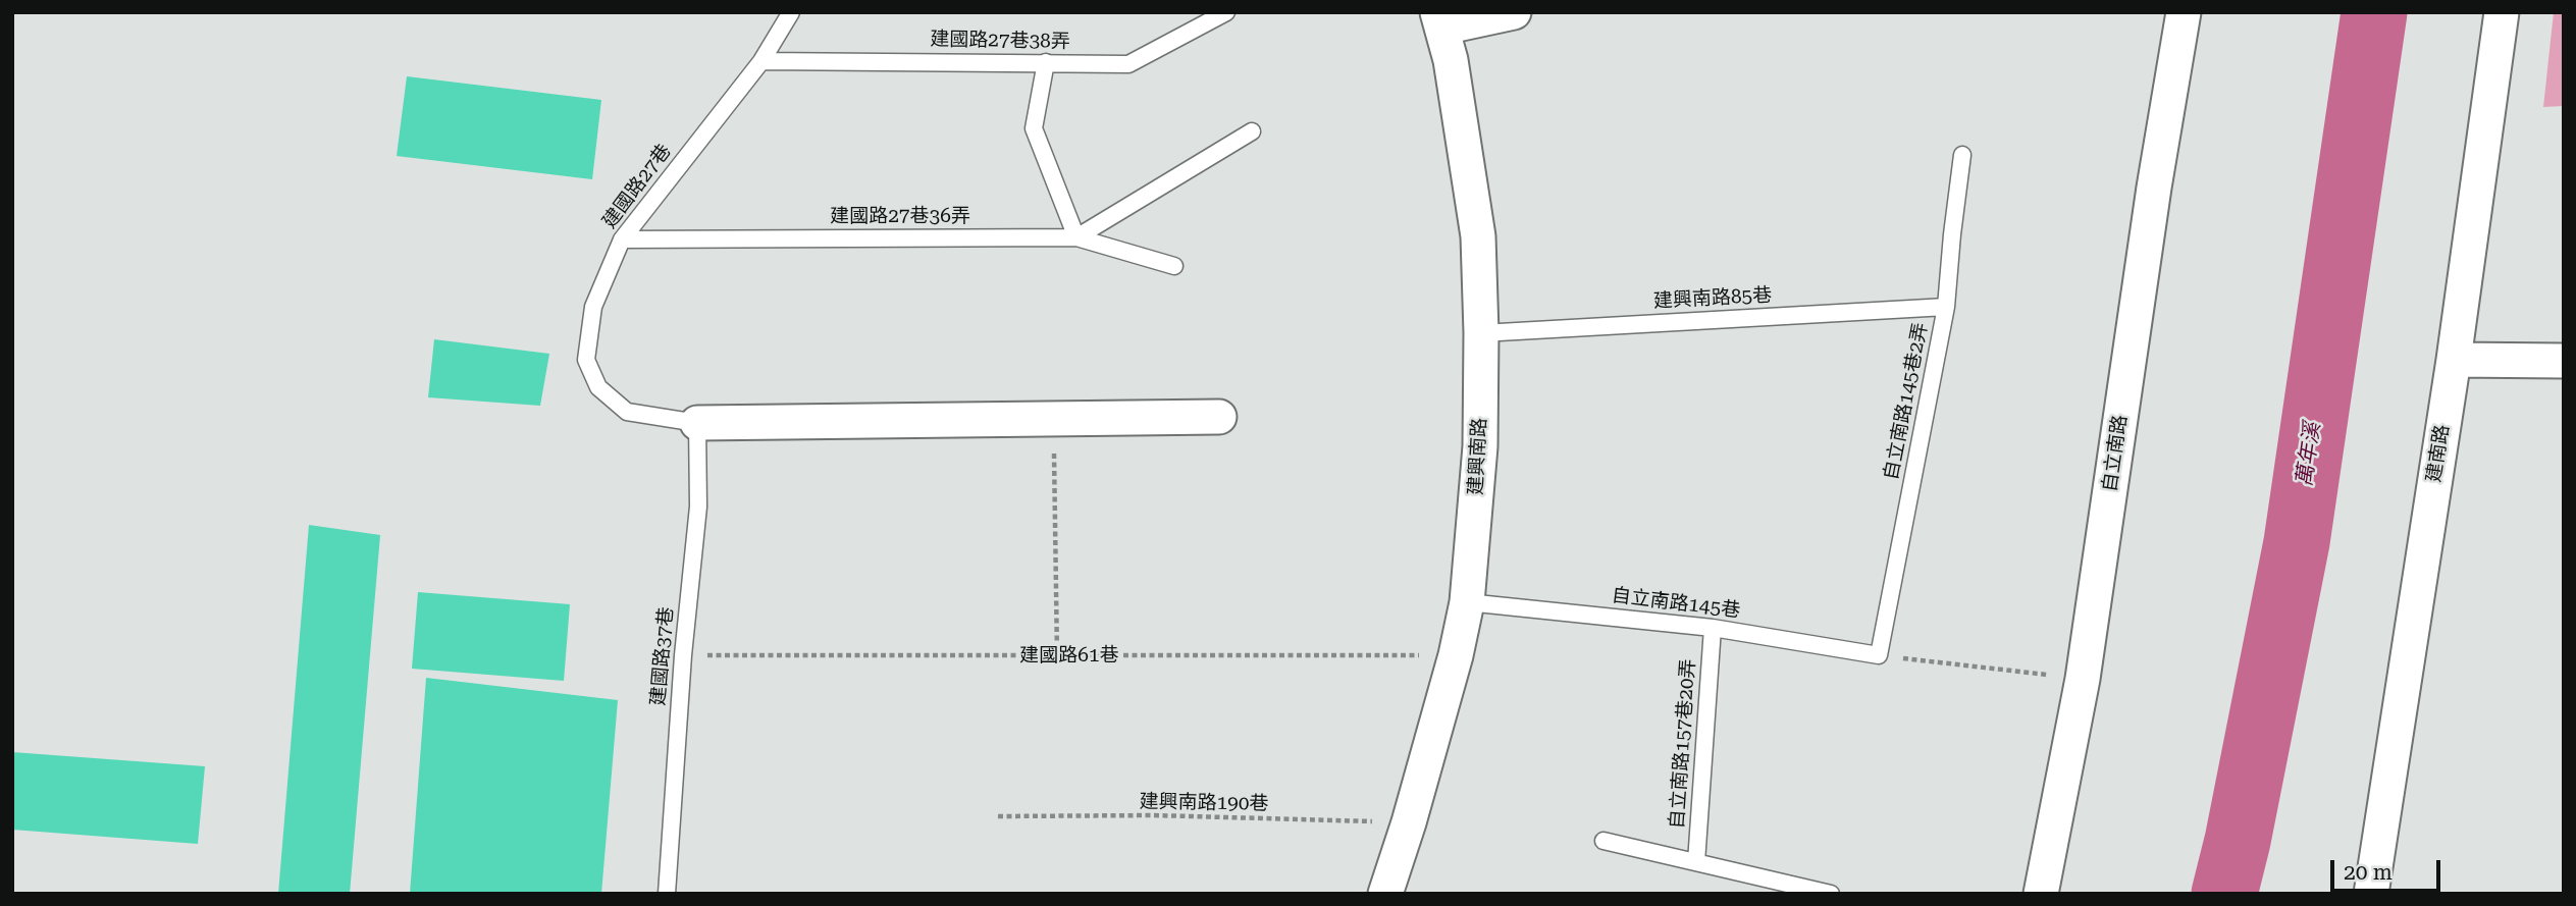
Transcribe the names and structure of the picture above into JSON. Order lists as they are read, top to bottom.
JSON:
{
  "streets": {
    "street": ["自立南路", "建南路", "建興南路"],
    "lane": [
      "建國路27巷38弄",
      "建國路27巷",
      "建國路27巷36弄",
      "建興南路85巷",
      "自立南路145巷2弄",
      "自立南路145巷",
      "建國路37巷",
      "自立南路157巷20弄"
    ],
    "path": ["建國路61巷", "建興南路190巷"]
  },
  "crossings": [
    ["建國路27巷38弄", "建國路27巷"],
    ["建國路27巷", "建國路27巷36弄"],
    ["建國路27巷", "建國路37巷"],
    ["建興南路85巷", "自立南路145巷2弄"],
    ["建興南路85巷", "建興南路"],
    ["自立南路145巷2弄", "自立南路145巷"],
    ["建興南路", "自立南路145巷"],
    ["建興南路", "建國路61巷"],
    ["建興南路", "建興南路190巷"],
    ["自立南路145巷", "自立南路157巷20弄"],
    ["建國路61巷", "建國路37巷"]
  ],
  "water": ["萬年溪"],
  "scale_bar": "20 m"
}
